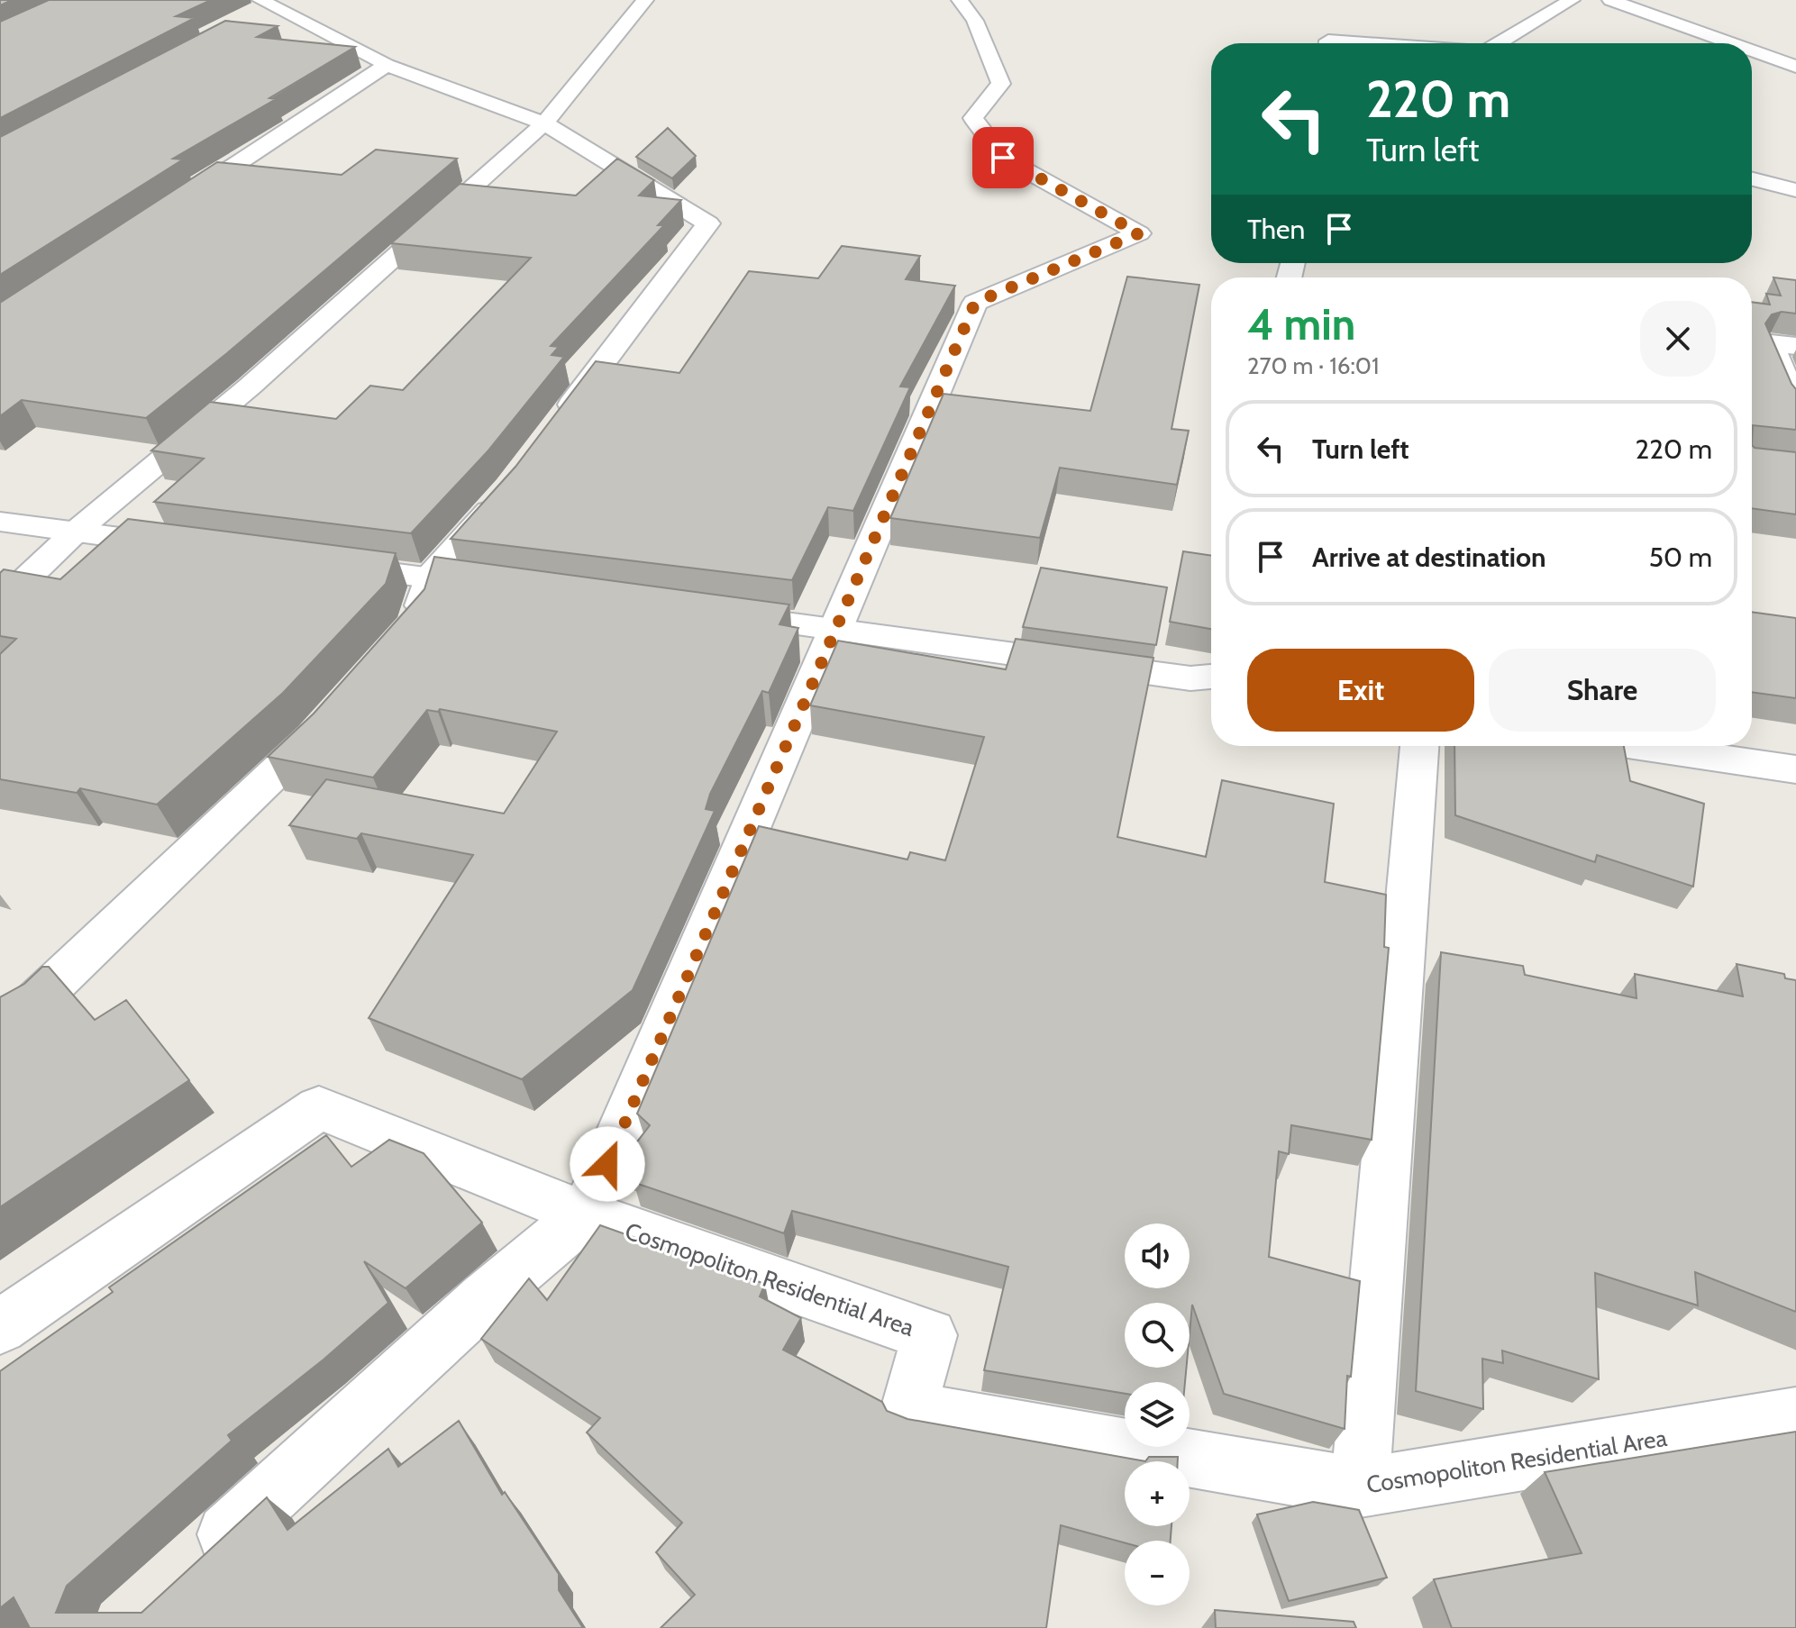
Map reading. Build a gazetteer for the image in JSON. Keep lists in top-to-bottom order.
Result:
{
  "streets": {
    "street": ["Cosmopoliton Residential Area"]
  },
  "page": {
    "turn": ["220 m", "Turn left"],
    "then": "Then",
    "heading": ["4 min", "270 m · 16:01"],
    "list": [
      {
        "name": "Turn left",
        "value": "220 m"
      },
      {
        "name": "Arrive at destination",
        "value": "50 m"
      }
    ],
    "buttons": ["Exit", "Share"],
    "map_buttons": ["+", "−"]
  }
}
